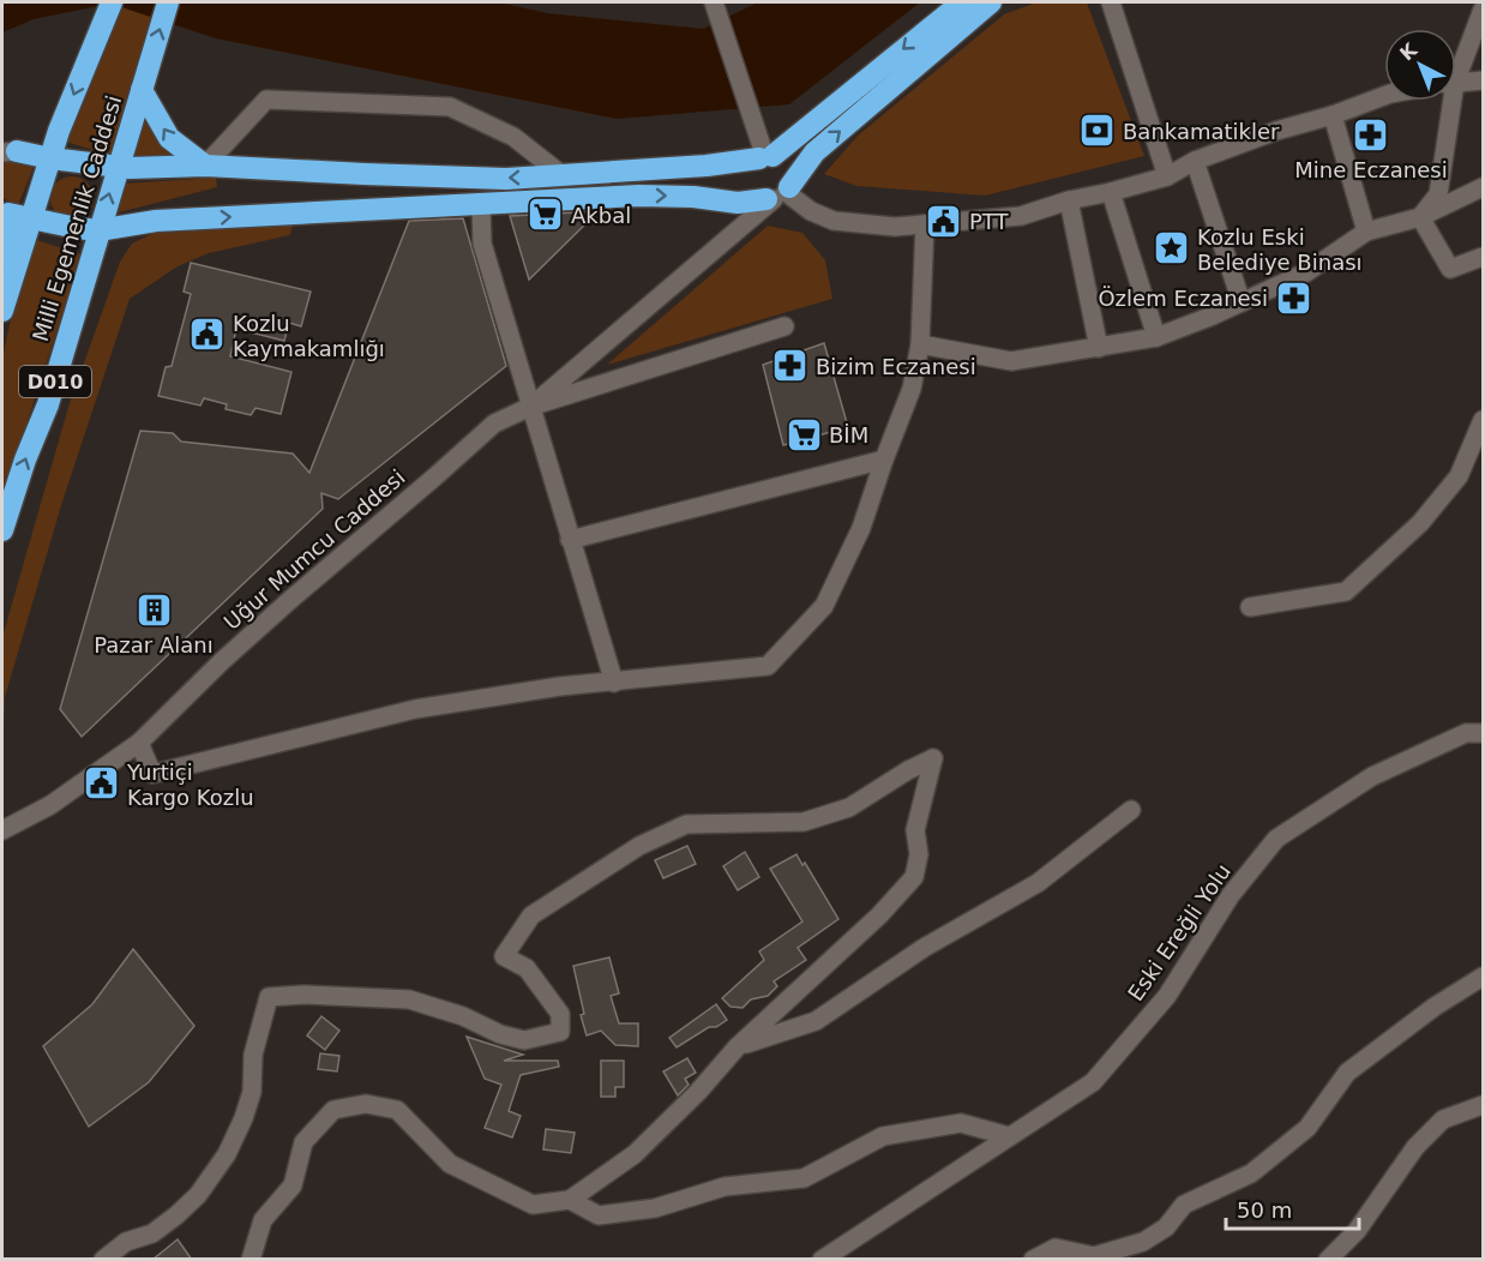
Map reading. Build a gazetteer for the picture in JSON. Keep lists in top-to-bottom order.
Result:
{
  "streets": {
    "highway": ["Milli Egemenlik Caddesi", "D010"],
    "street": ["Uğur Mumcu Caddesi", "Eski Ereğli Yolu"]
  },
  "places": {
    "bank": ["Bankamatikler"],
    "pharmacy": ["Mine Eczanesi", "Özlem Eczanesi", "Bizim Eczanesi"],
    "supermarket": ["Akbal", "BİM"],
    "public building": ["PTT", "Kozlu Kaymakamlığı", "Yurtiçi Kargo Kozlu"],
    "place": ["Kozlu Eski Belediye Binası"],
    "building": ["Pazar Alanı"]
  },
  "scale_bar": "50 m",
  "north": "top left"
}
